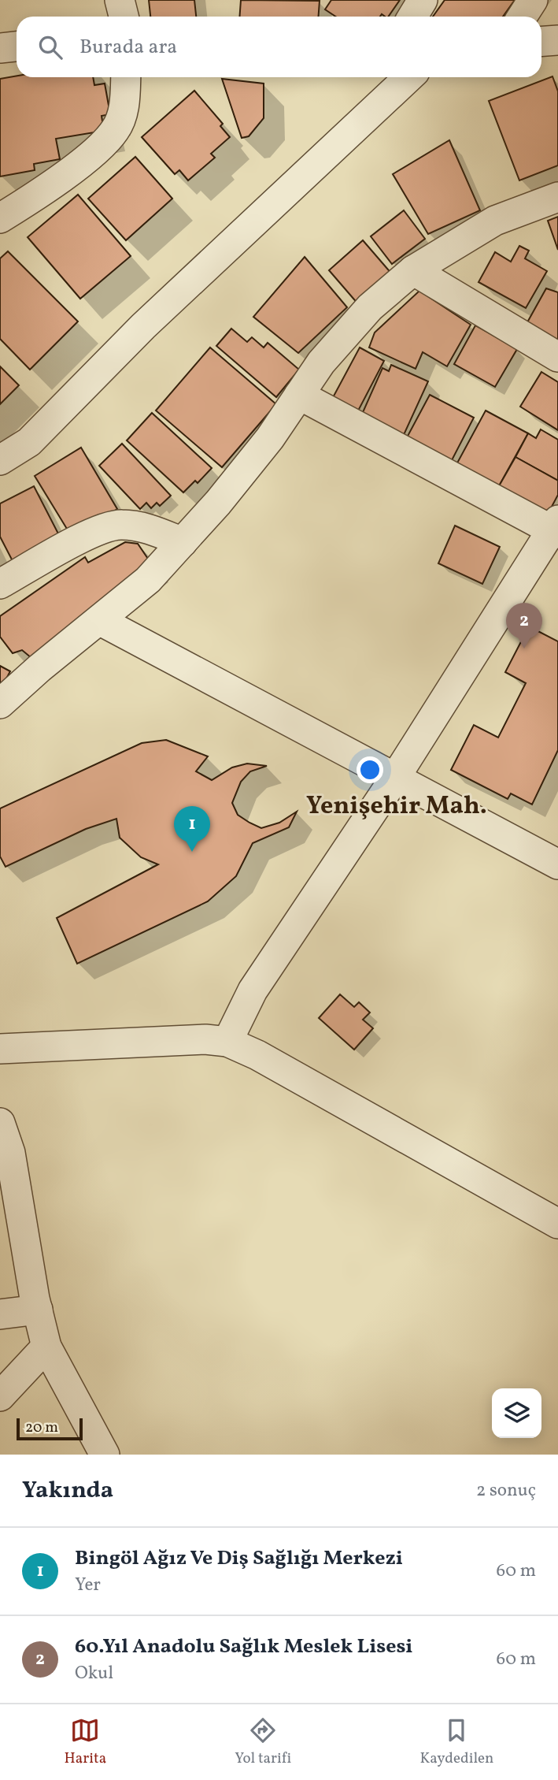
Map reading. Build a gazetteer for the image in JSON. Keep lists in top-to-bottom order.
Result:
{
  "districts": ["Yenişehir Mah."],
  "scale_bar": "20 m",
  "page": {
    "search": "Burada ara",
    "pins": ["2", "1"],
    "scale": "20 m",
    "heading": ["Yakında", "2 sonuç"],
    "list": [
      {
        "mark": "1",
        "name": "Bingöl Ağız Ve Diş Sağlığı Merkezi",
        "note": "Yer",
        "value": "60 m"
      },
      {
        "mark": "2",
        "name": "60.Yıl Anadolu Sağlık Meslek Lisesi",
        "note": "Okul",
        "value": "60 m"
      }
    ],
    "nav": ["Harita", "Yol tarifi", "Kaydedilen"]
  }
}
